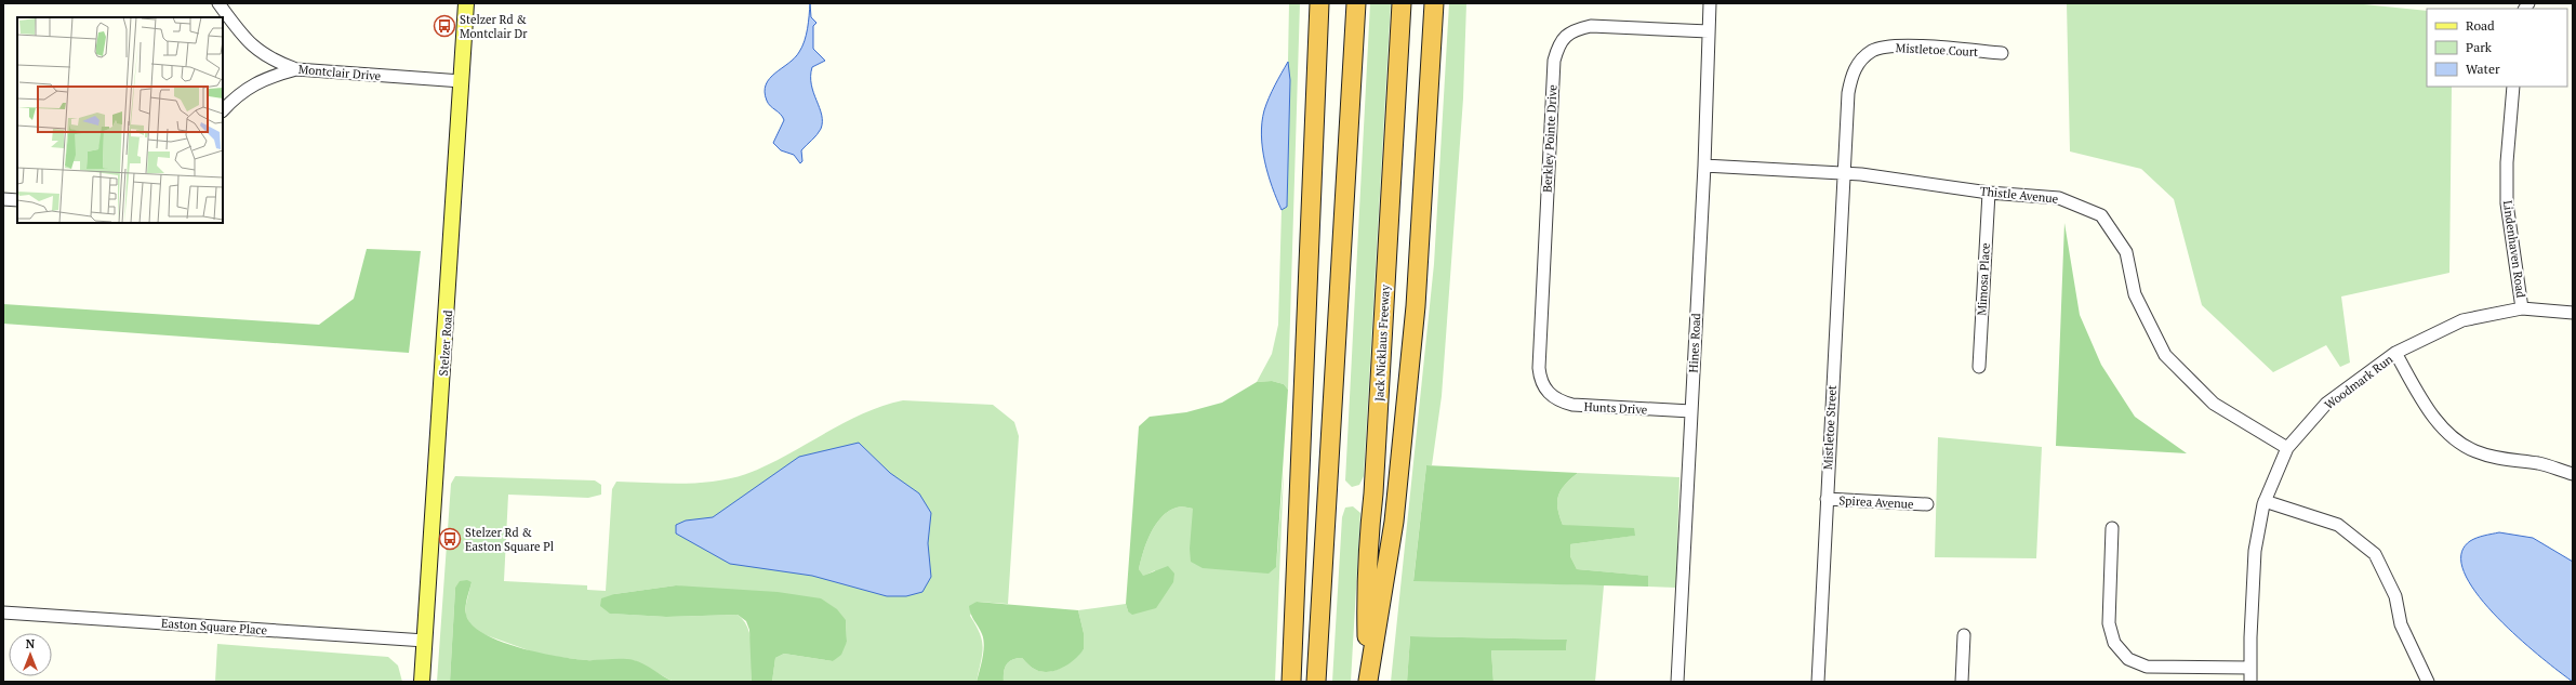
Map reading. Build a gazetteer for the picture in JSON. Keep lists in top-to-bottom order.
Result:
{
  "streets": {
    "highway": ["Jack Nicklaus Freeway"],
    "main road": ["Stelzer Road"],
    "street": [
      "Mistletoe Court",
      "Montclair Drive",
      "Berkley Pointe Drive",
      "Thistle Avenue",
      "Lindenhaven Road",
      "Mimosa Place",
      "Hines Road",
      "Woodmark Run",
      "Hunts Drive",
      "Mistletoe Street",
      "Spirea Avenue",
      "Easton Square Place"
    ]
  },
  "crossings": [
    ["Mistletoe Court", "Thistle Avenue"],
    ["Mistletoe Court", "Mistletoe Street"],
    ["Montclair Drive", "Stelzer Road"],
    ["Berkley Pointe Drive", "Hines Road"],
    ["Berkley Pointe Drive", "Hunts Drive"],
    ["Thistle Avenue", "Mimosa Place"],
    ["Thistle Avenue", "Hines Road"],
    ["Thistle Avenue", "Woodmark Run"],
    ["Thistle Avenue", "Mistletoe Street"],
    ["Lindenhaven Road", "Woodmark Run"],
    ["Stelzer Road", "Easton Square Place"],
    ["Hines Road", "Hunts Drive"],
    ["Mistletoe Street", "Spirea Avenue"]
  ],
  "places": {
    "bus stop": ["Stelzer Rd & Montclair Dr", "Stelzer Rd & Easton Square Pl"]
  },
  "legend": ["Road", "Park", "Water"],
  "north": "top"
}
